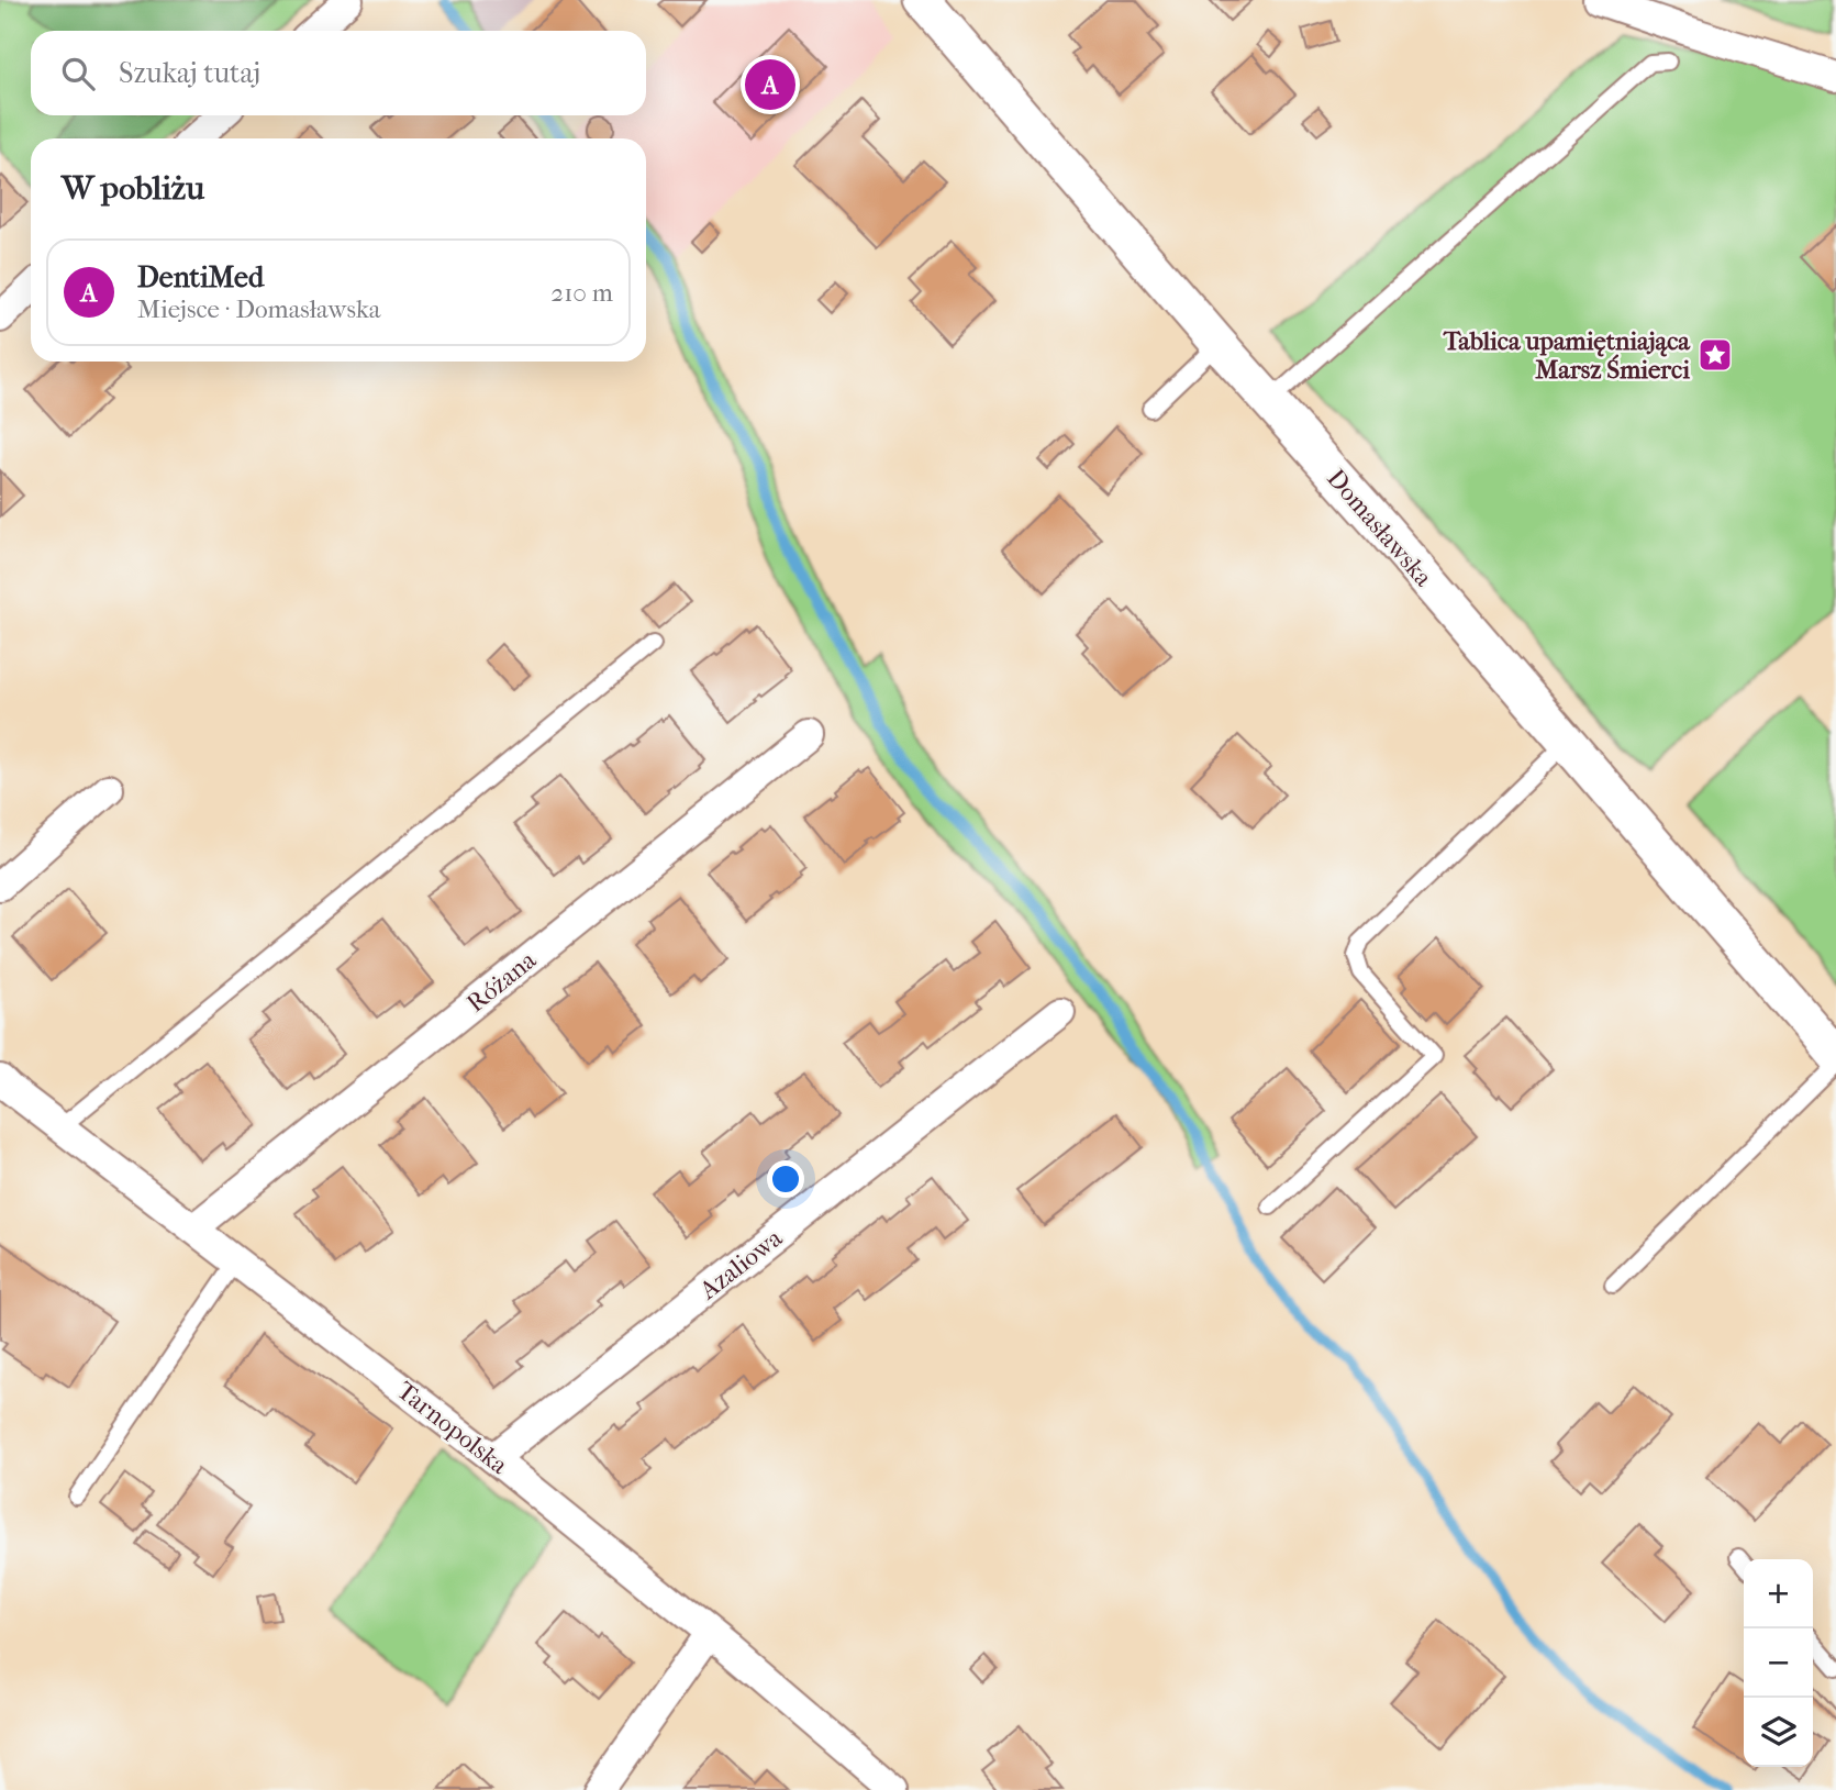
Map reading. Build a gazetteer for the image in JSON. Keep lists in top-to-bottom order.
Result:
{
  "streets": {
    "street": [
      "Domasławska",
      "Różana",
      "Azaliowa",
      "Tarnopolska"
    ]
  },
  "crossings": [
    ["Różana", "Tarnopolska"],
    ["Azaliowa", "Tarnopolska"]
  ],
  "places": {
    "place": ["Tablica upamiętniająca Marsz Śmierci"]
  },
  "page": {
    "search": "Szukaj tutaj",
    "pins": "A",
    "heading": "W pobliżu",
    "list": [
      {
        "mark": "A",
        "name": "DentiMed",
        "note": "Miejsce · Domasławska",
        "value": "210 m"
      }
    ],
    "map_buttons": ["+", "−"]
  }
}
